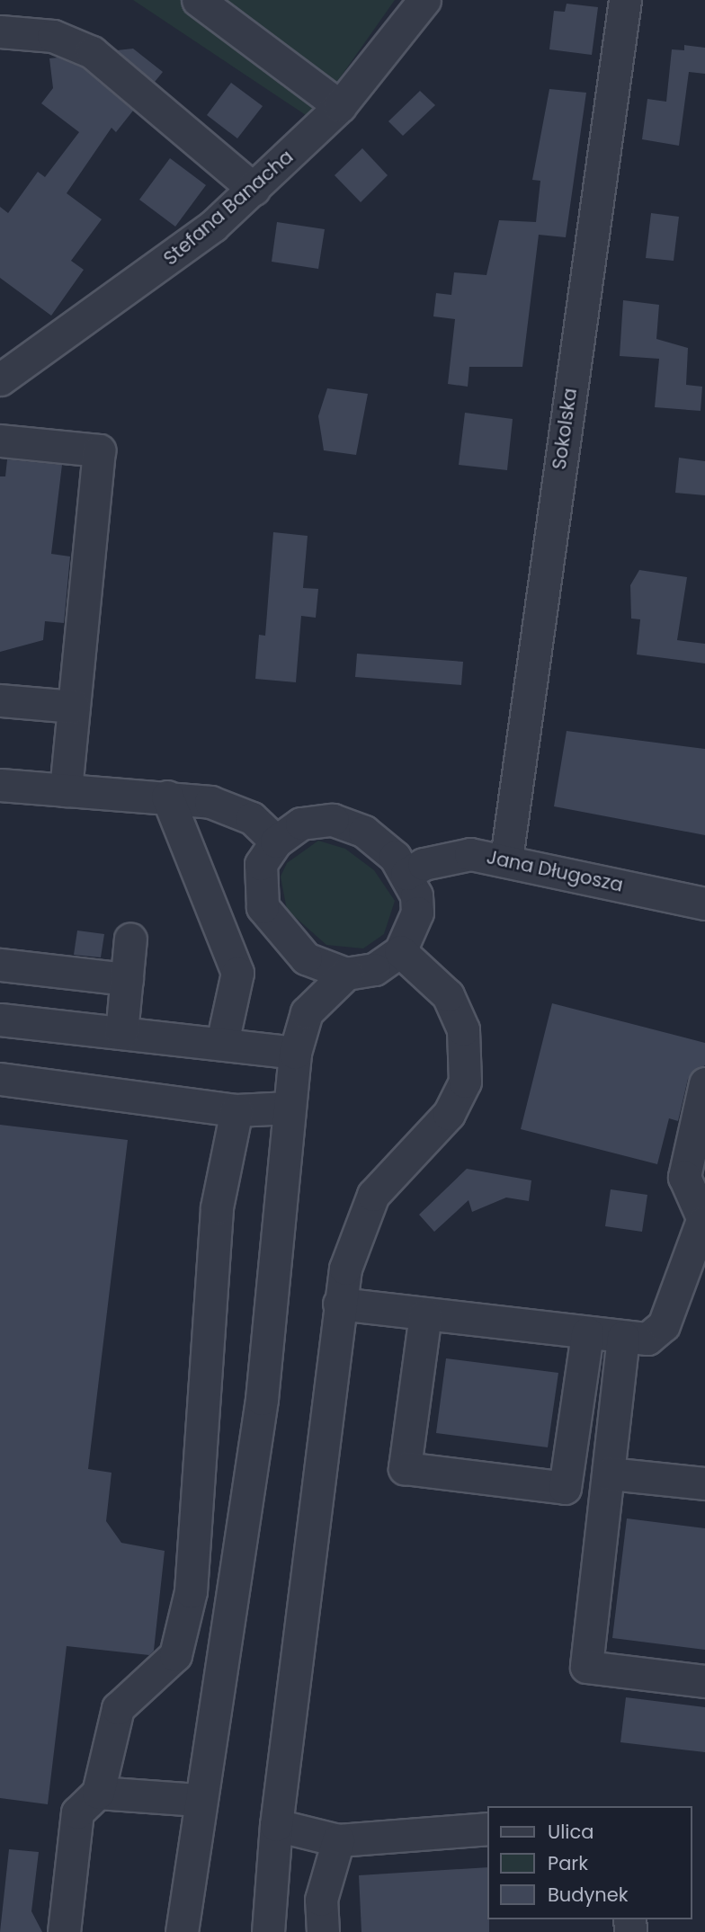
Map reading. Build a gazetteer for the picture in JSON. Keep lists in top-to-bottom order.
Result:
{
  "streets": {
    "street": ["Stefana Banacha", "Sokolska", "Jana Długosza"]
  },
  "crossings": [
    ["Sokolska", "Jana Długosza"]
  ],
  "legend": ["Ulica", "Park", "Budynek"]
}
